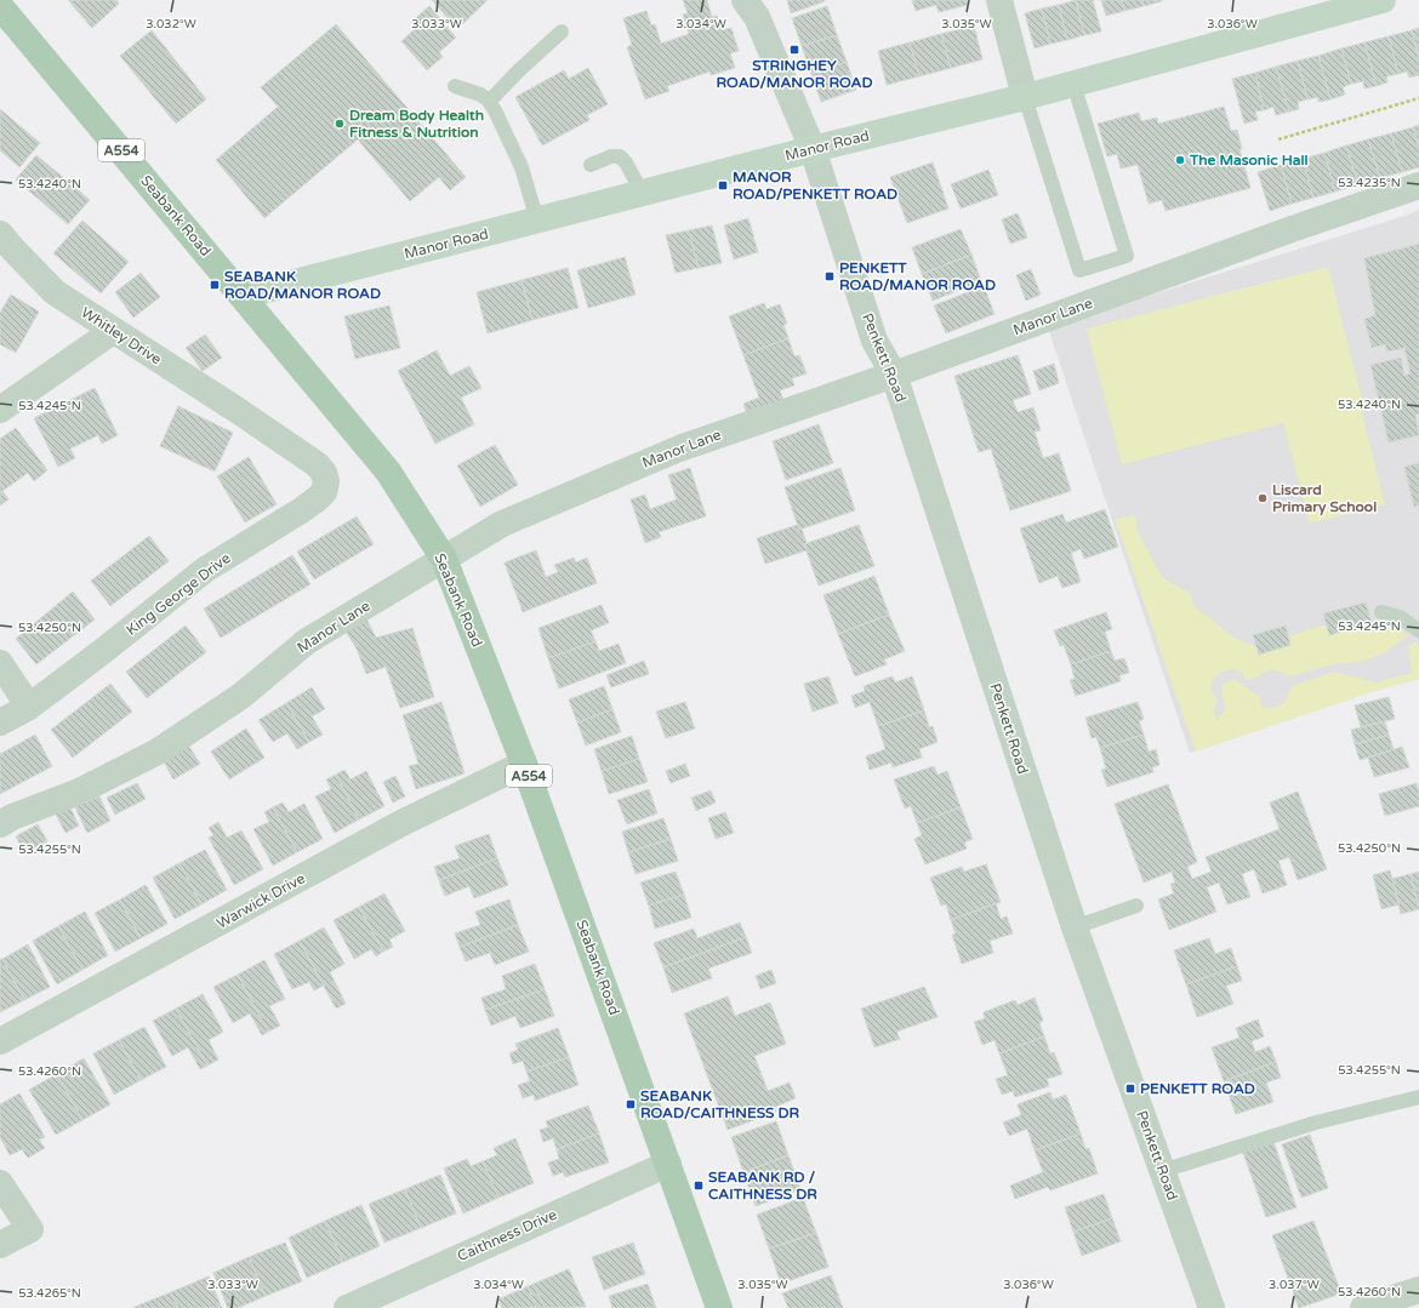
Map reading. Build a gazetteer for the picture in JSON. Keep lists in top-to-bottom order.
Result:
{
  "streets": {
    "main road": ["Manor Road", "A554", "Seabank Road"],
    "street": [
      "Manor Lane",
      "Whitley Drive",
      "Penkett Road",
      "King George Drive",
      "Warwick Drive",
      "Caithness Drive"
    ]
  },
  "crossings": [
    ["Manor Road", "Seabank Road"],
    ["Manor Road", "Penkett Road"],
    ["Seabank Road", "Manor Lane"],
    ["Seabank Road", "Warwick Drive"],
    ["Seabank Road", "Caithness Drive"],
    ["Manor Lane", "Penkett Road"],
    ["Whitley Drive", "King George Drive"]
  ],
  "places": {
    "transit": [
      "STRINGHEY ROAD/MANOR ROAD",
      "MANOR ROAD/PENKETT ROAD",
      "PENKETT ROAD/MANOR ROAD",
      "SEABANK ROAD/MANOR ROAD",
      "PENKETT ROAD",
      "SEABANK ROAD/CAITHNESS DR",
      "SEABANK RD / CAITHNESS DR"
    ],
    "other": ["Dream Body Health Fitness & Nutrition", "The Masonic Hall", "Liscard Primary School"]
  },
  "coordinates": [
    "3.032°W",
    "3.033°W",
    "3.034°W",
    "3.035°W",
    "3.036°W",
    "53.4235°N",
    "53.4240°N",
    "53.4245°N",
    "53.4250°N",
    "53.4255°N",
    "53.4260°N",
    "3.037°W",
    "53.4265°N"
  ]
}
